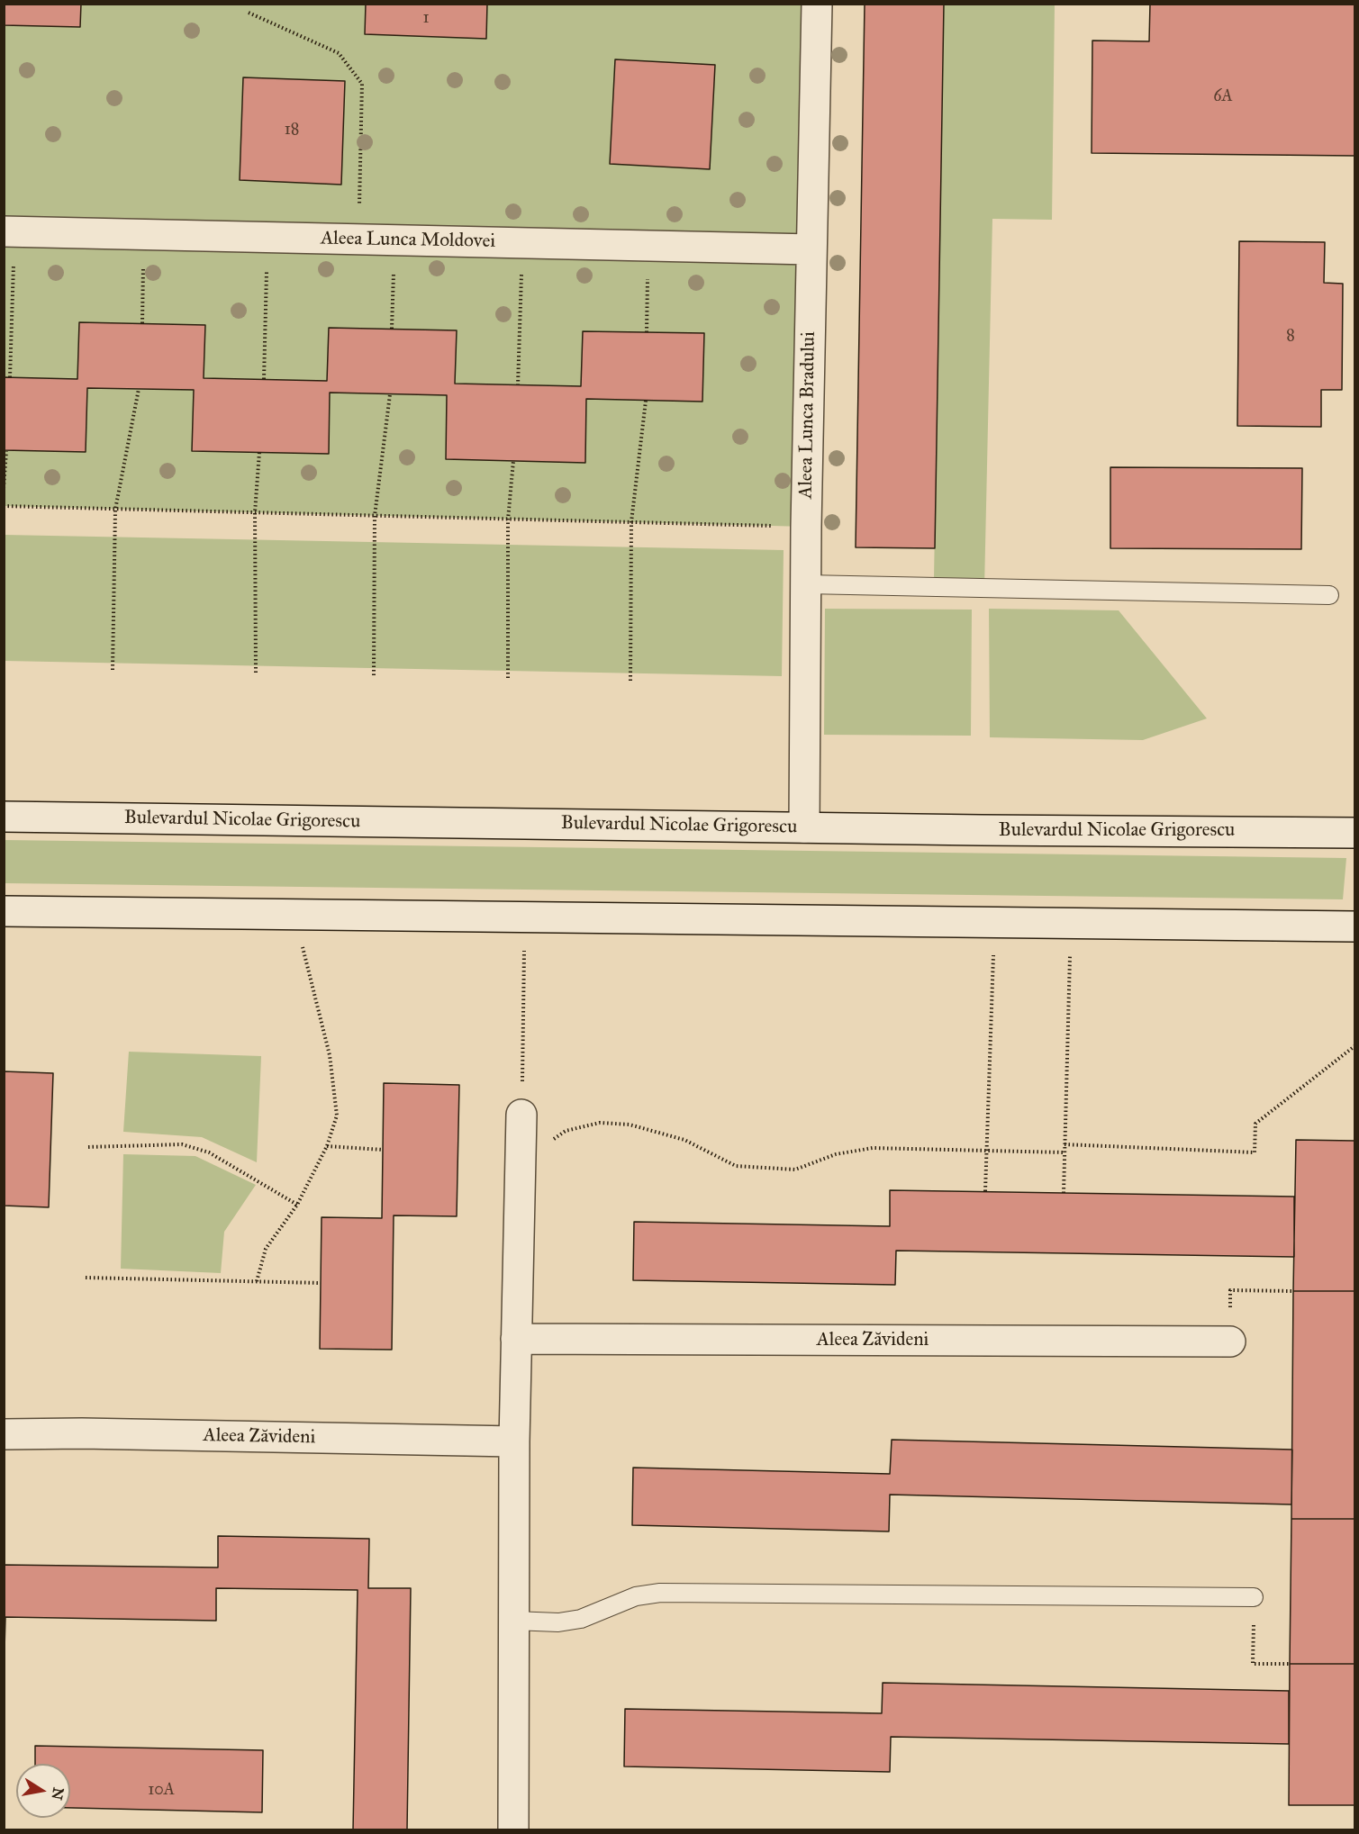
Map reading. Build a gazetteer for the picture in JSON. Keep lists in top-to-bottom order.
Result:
{
  "streets": {
    "street": [
      "Aleea Lunca Moldovei",
      "Aleea Lunca Bradului",
      "Bulevardul Nicolae Grigorescu",
      "Aleea Zăvideni"
    ]
  },
  "crossings": [
    ["Aleea Lunca Moldovei", "Aleea Lunca Bradului"],
    ["Aleea Lunca Bradului", "Bulevardul Nicolae Grigorescu"]
  ],
  "house_numbers": [
    "1",
    "6A",
    "18",
    "8",
    "10A"
  ],
  "north": "right"
}
